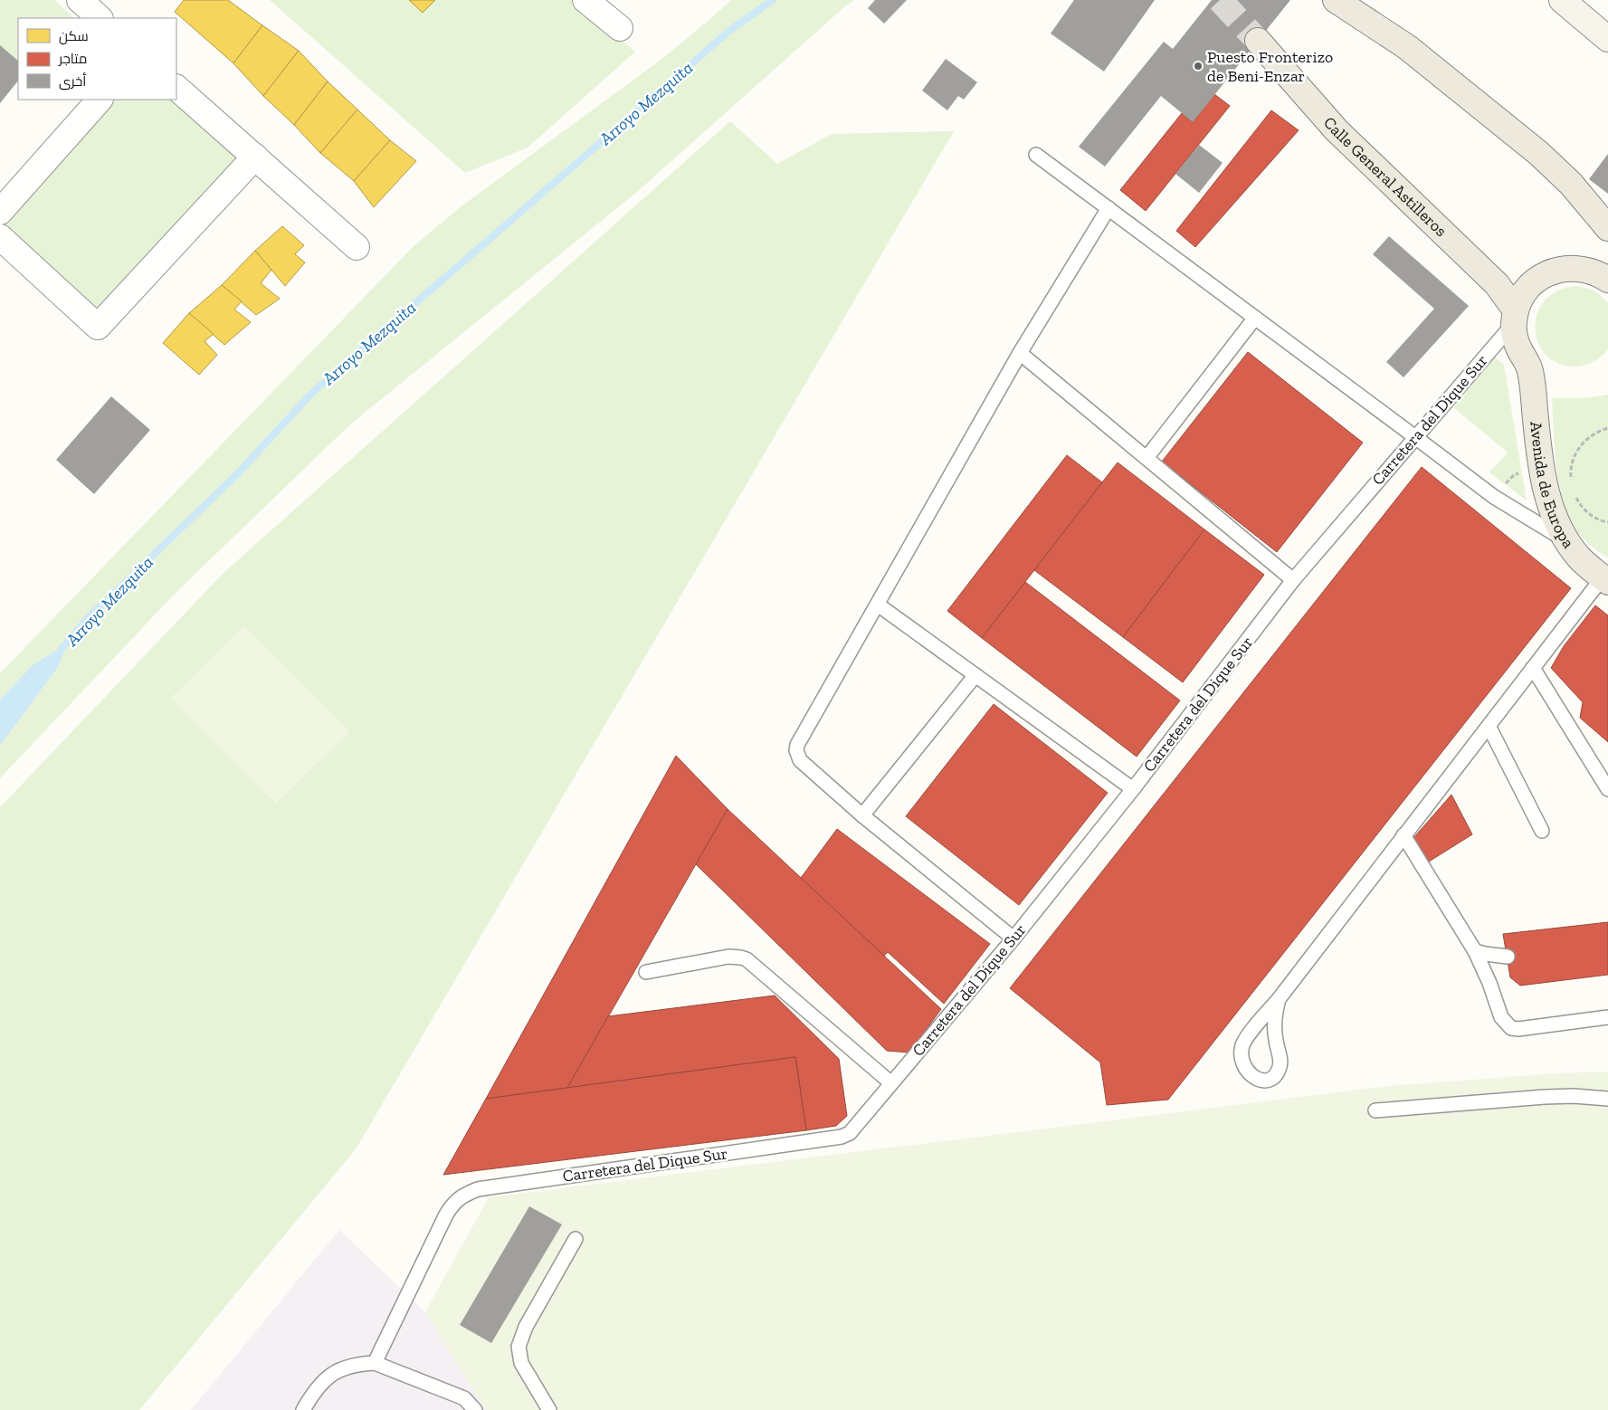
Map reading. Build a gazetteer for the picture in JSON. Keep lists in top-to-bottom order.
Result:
{
  "streets": {
    "main road": ["Calle General Astilleros", "Avenida de Europa"],
    "lane": ["Carretera del Dique Sur"]
  },
  "crossings": [
    ["Calle General Astilleros", "Carretera del Dique Sur"],
    ["Calle General Astilleros", "Avenida de Europa"],
    ["Carretera del Dique Sur", "Avenida de Europa"]
  ],
  "water": ["Arroyo Mezquita"],
  "places": ["Puesto Fronterizo de Beni-Enzar"],
  "legend": ["سكن", "متاجر", "أخرى"]
}
